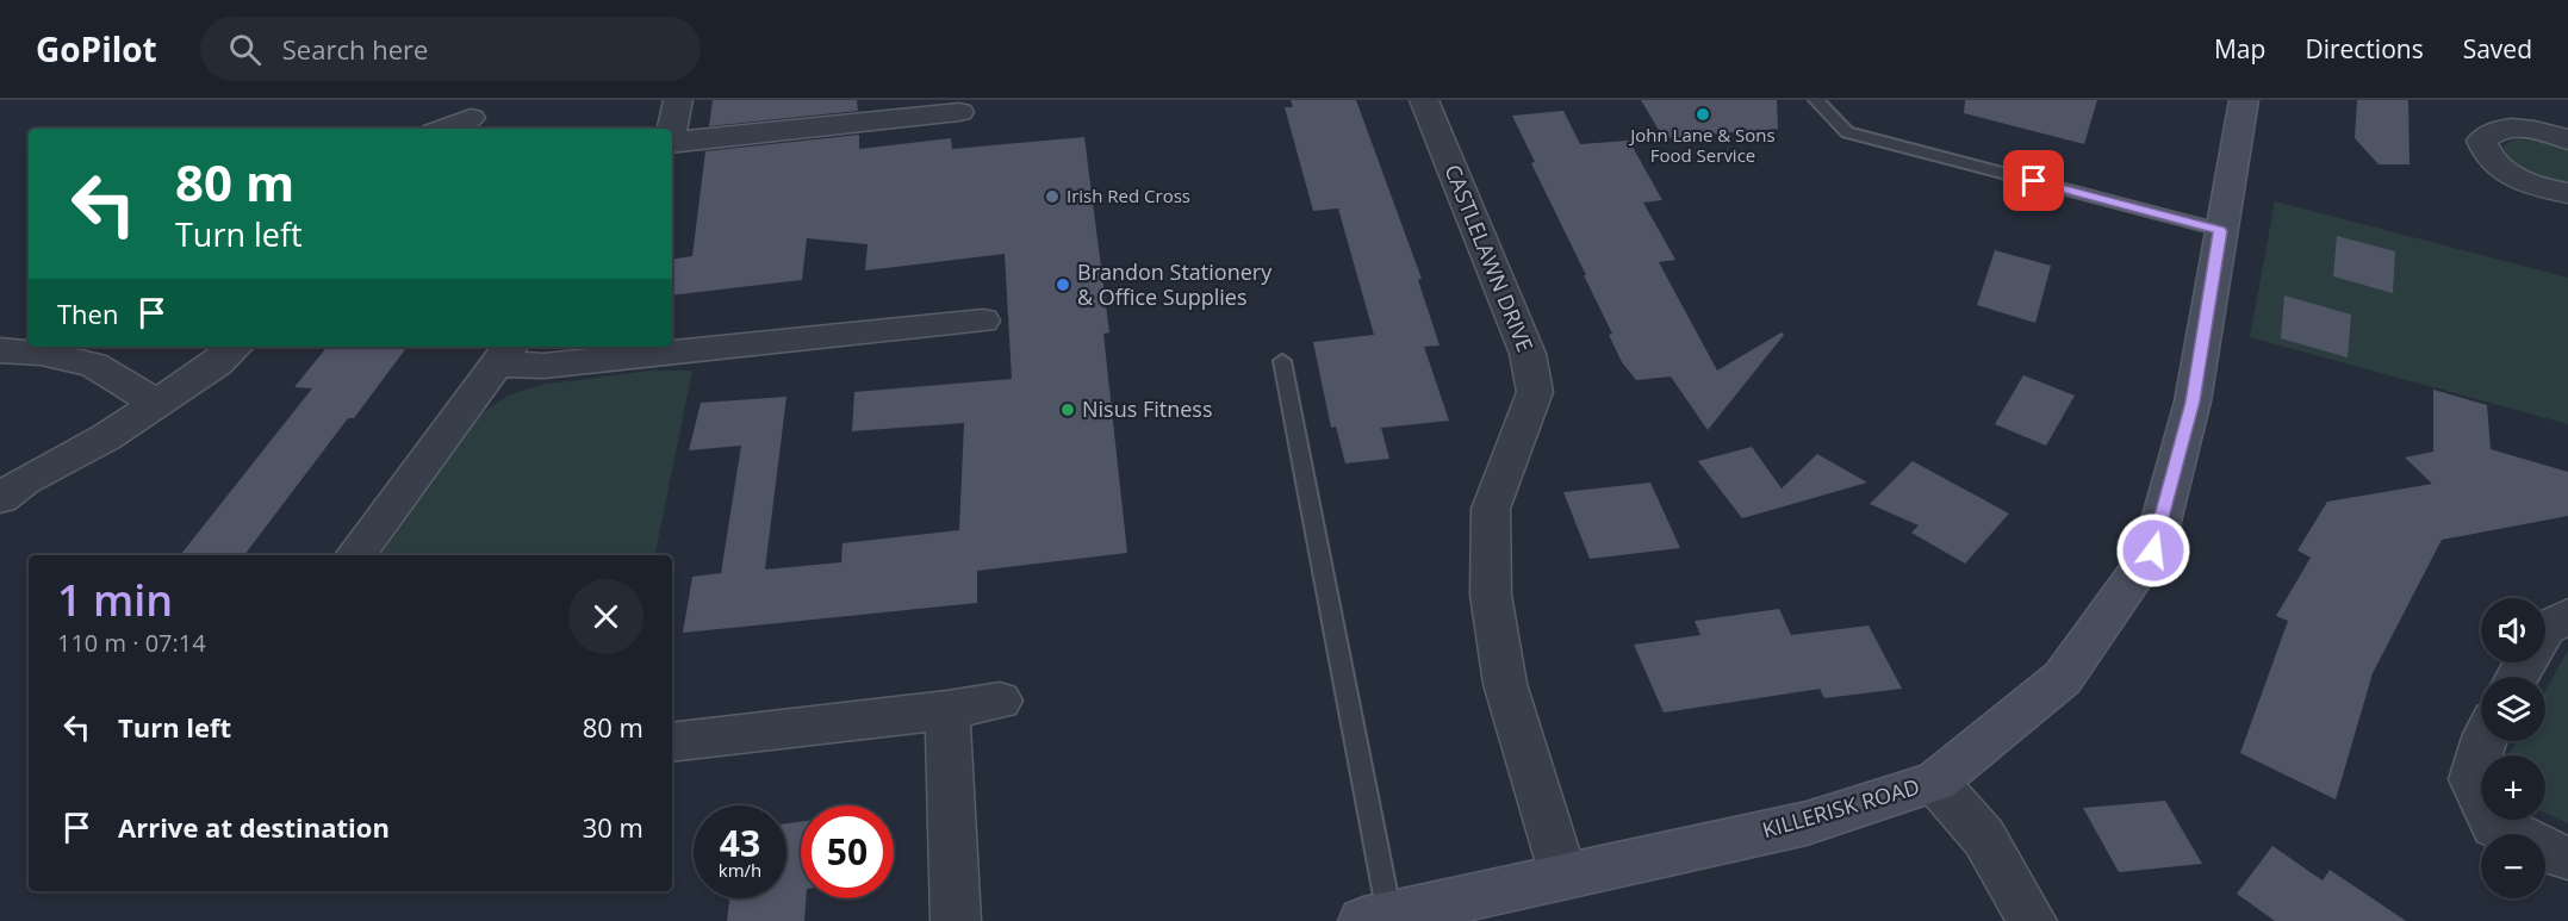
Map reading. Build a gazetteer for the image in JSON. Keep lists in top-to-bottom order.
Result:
{
  "streets": {
    "main road": ["KILLERISK ROAD"],
    "street": ["CASTLELAWN DRIVE"]
  },
  "crossings": [
    ["CASTLELAWN DRIVE", "KILLERISK ROAD"]
  ],
  "places": [
    "John Lane & Sons Food Service",
    "Irish Red Cross",
    "Brandon Stationery & Office Supplies",
    "Nisus Fitness"
  ],
  "page": {
    "header": "GoPilot",
    "search": "Search here",
    "nav": ["Map", "Directions", "Saved"],
    "turn": ["80 m", "Turn left"],
    "then": "Then",
    "heading": ["1 min", "110 m · 07:14"],
    "map_buttons": ["+", "−"],
    "list": [
      {
        "name": "Turn left",
        "value": "80 m"
      },
      {
        "name": "Arrive at destination",
        "value": "30 m"
      }
    ],
    "speed": "43 km/h",
    "limit": "50"
  }
}
